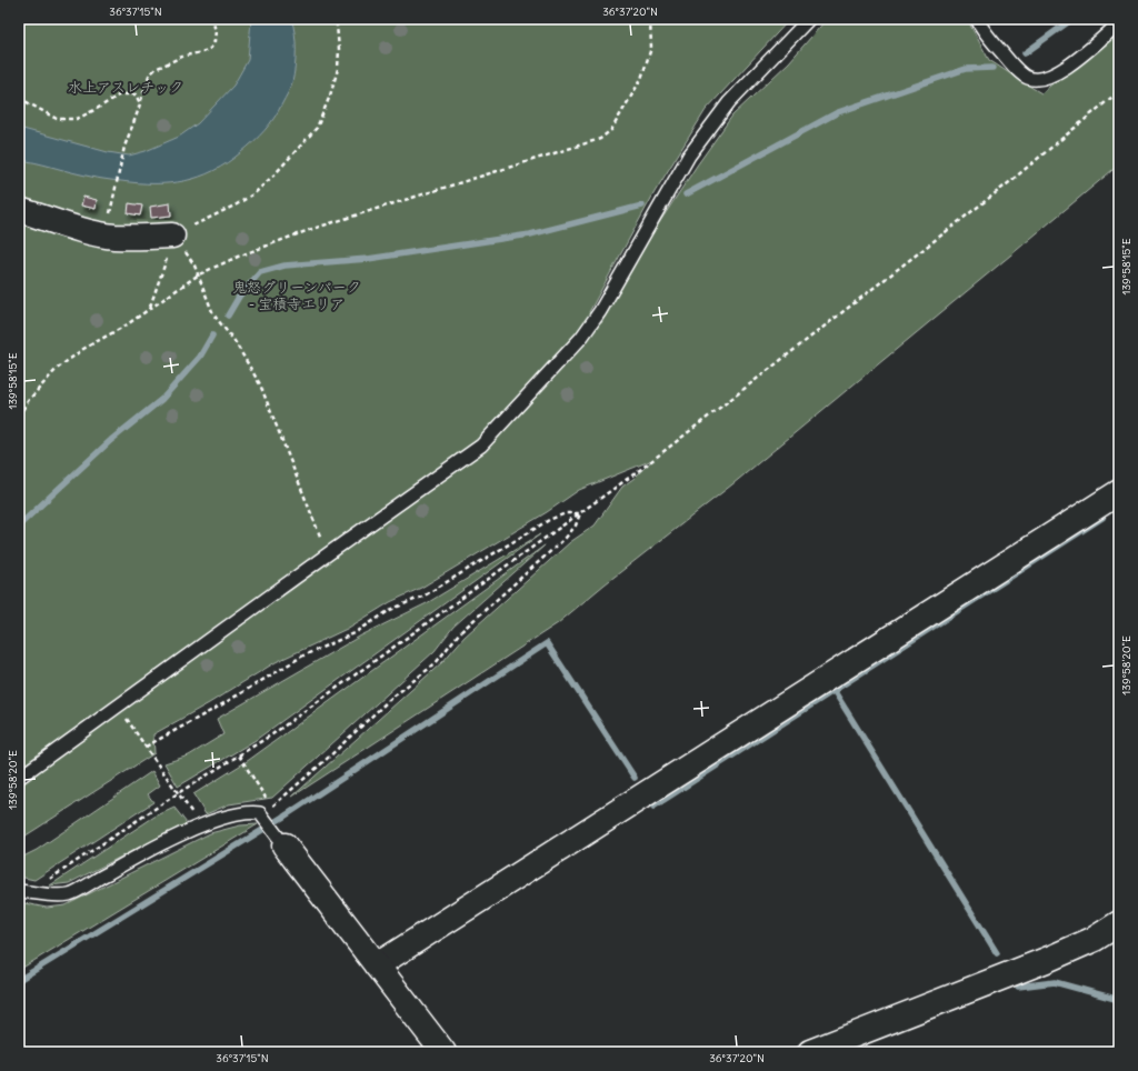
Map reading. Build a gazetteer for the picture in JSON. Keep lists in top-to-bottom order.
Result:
{
  "parks": ["水上アスレチック", "鬼怒グリーンパーク - 宝積寺エリア"],
  "coordinates": [
    "36°37'15\"N",
    "36°37'20\"N",
    "139°58'15\"E",
    "139°58'20\"E"
  ]
}
